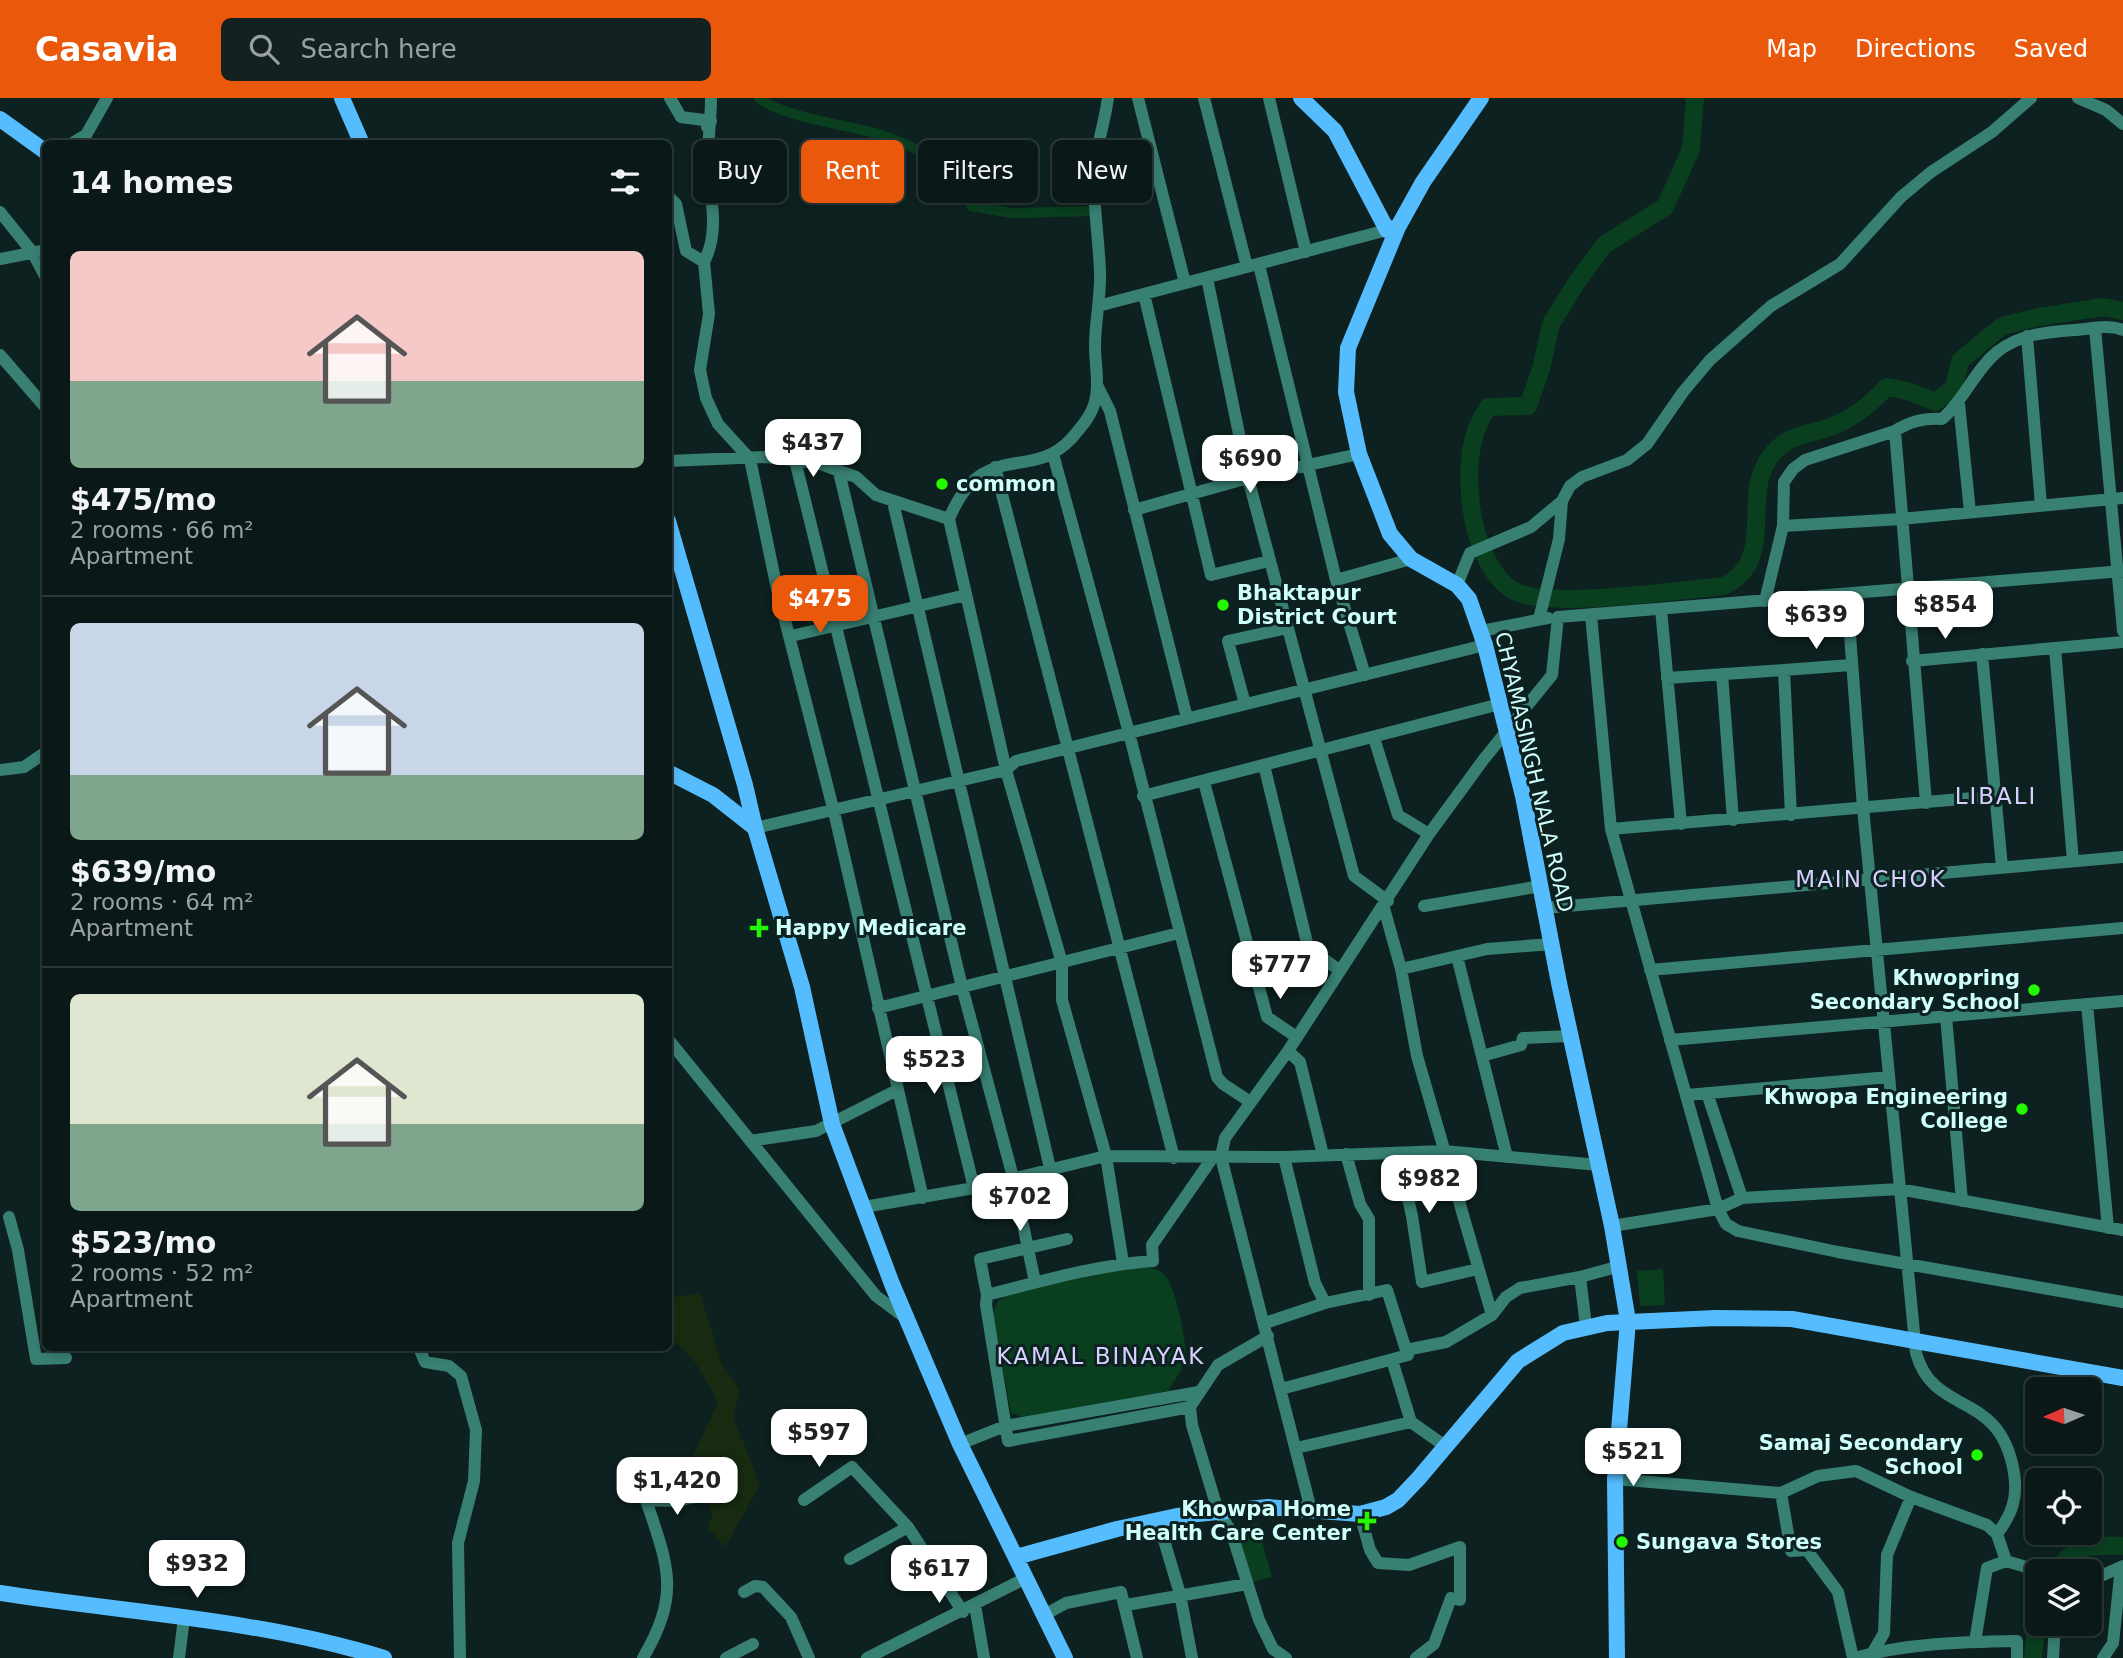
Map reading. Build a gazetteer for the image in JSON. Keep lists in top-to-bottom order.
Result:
{
  "streets": {
    "main road": ["CHYAMASINGH NALA ROAD"]
  },
  "districts": ["LIBALI", "MAIN CHOK", "KAMAL BINAYAK"],
  "places": {
    "other": [
      "common",
      "Bhaktapur District Court",
      "Khwopring Secondary School",
      "Khwopa Engineering College",
      "Samaj Secondary School",
      "Sungava Stores"
    ],
    "health": ["Happy Medicare", "Khowpa Home Health Care Center"]
  },
  "north": "left",
  "page": {
    "header": "Casavia",
    "search": "Search here",
    "nav": ["Map", "Directions", "Saved"],
    "chip": [
      "Buy",
      "Rent",
      "Filters",
      "New"
    ],
    "heading": "14 homes",
    "list": [
      {
        "name": "$475/mo",
        "note": "2 rooms · 66 m² · Apartment"
      },
      {
        "name": "$639/mo",
        "note": "2 rooms · 64 m² · Apartment"
      },
      {
        "name": "$523/mo",
        "note": "2 rooms · 52 m² · Apartment"
      }
    ],
    "price": [
      "$437",
      "$690",
      "$475",
      "$854",
      "$639",
      "$777",
      "$523",
      "$982",
      "$702",
      "$597",
      "$521",
      "$1,420",
      "$932",
      "$617"
    ]
  }
}
